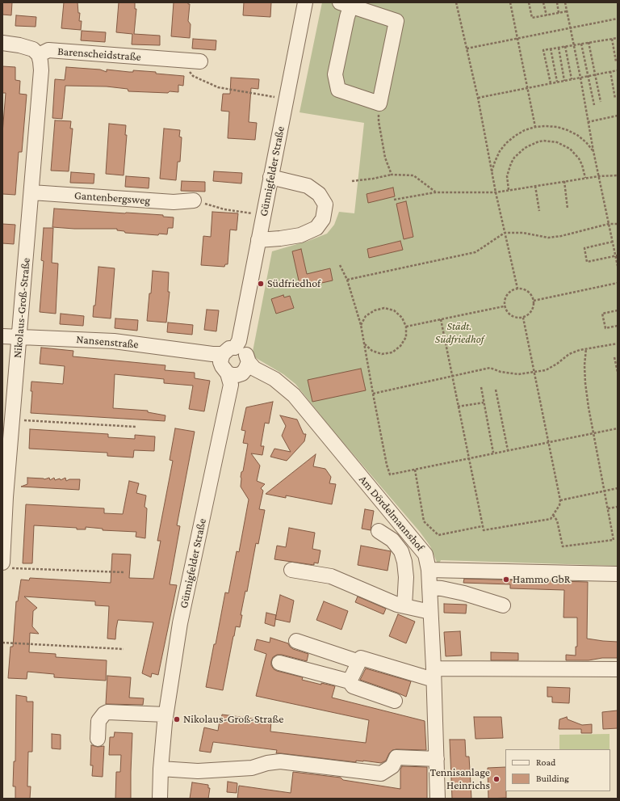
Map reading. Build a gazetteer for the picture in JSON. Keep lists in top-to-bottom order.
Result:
{
  "streets": {
    "street": [
      "Barenscheidstraße",
      "Günnigfelder Straße",
      "Gantenbergsweg",
      "Nikolaus-Groß-Straße",
      "Nansenstraße",
      "Am Dördelmannshof"
    ]
  },
  "crossings": [
    ["Barenscheidstraße", "Nikolaus-Groß-Straße"],
    ["Günnigfelder Straße", "Nansenstraße"],
    ["Günnigfelder Straße", "Am Dördelmannshof"],
    ["Gantenbergsweg", "Nikolaus-Groß-Straße"],
    ["Nikolaus-Groß-Straße", "Nansenstraße"],
    ["Nansenstraße", "Am Dördelmannshof"]
  ],
  "parks": ["Städt. Südfriedhof"],
  "places": [
    "Südfriedhof",
    "Hammo GbR",
    "Nikolaus-Groß-Straße",
    "Tennisanlage Heinrichs"
  ],
  "legend": ["Road", "Building"]
}
